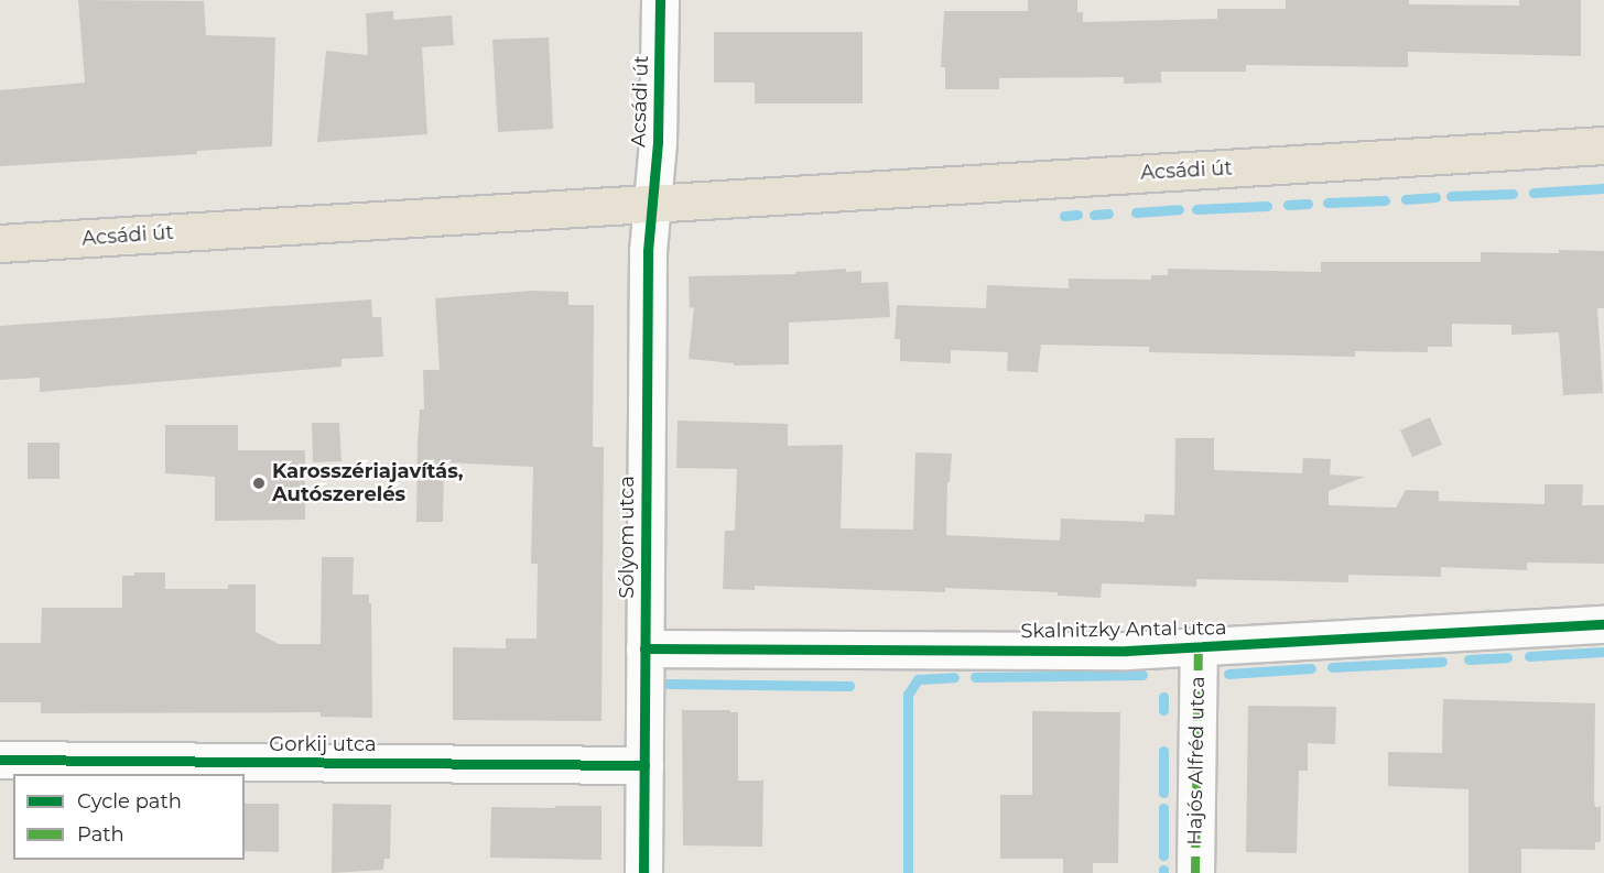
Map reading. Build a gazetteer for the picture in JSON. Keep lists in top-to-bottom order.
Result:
{
  "streets": {
    "main road": ["Acsádi út"],
    "street": [
      "Sólyom utca",
      "Skalnitzky Antal utca",
      "Gorkij utca",
      "Hajós Alfréd utca"
    ]
  },
  "crossings": [
    ["Acsádi út", "Sólyom utca"],
    ["Sólyom utca", "Skalnitzky Antal utca"],
    ["Sólyom utca", "Gorkij utca"],
    ["Skalnitzky Antal utca", "Hajós Alfréd utca"]
  ],
  "places": ["Karosszériajavítás, Autószerelés"],
  "legend": ["Cycle path", "Path"]
}
